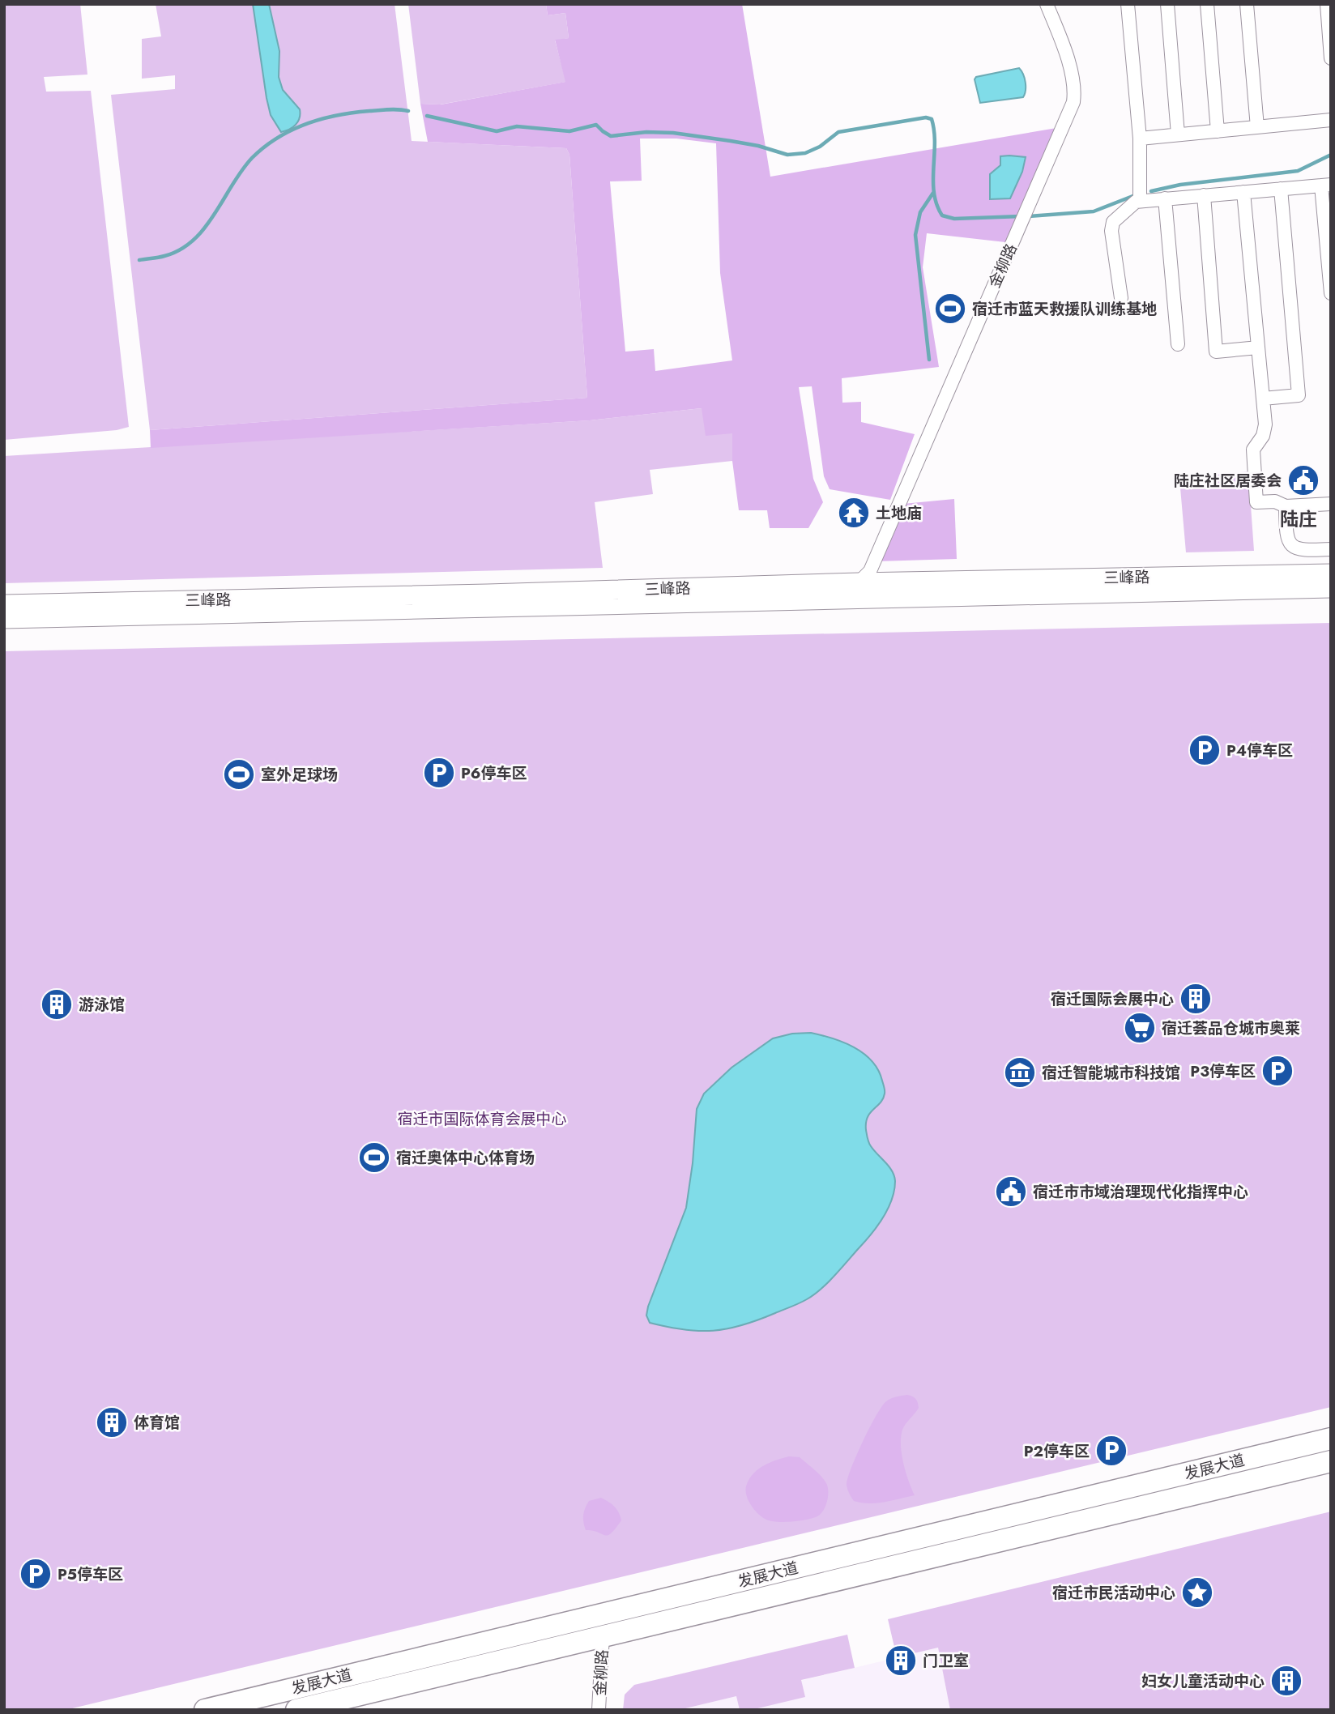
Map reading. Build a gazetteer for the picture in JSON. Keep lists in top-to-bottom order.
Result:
{
  "streets": {
    "main road": ["三峰路", "发展大道"],
    "street": ["金柳路"]
  },
  "crossings": [
    ["金柳路", "三峰路"],
    ["金柳路", "发展大道"]
  ],
  "districts": ["陆庄"],
  "parks": ["宿迁市国际体育会展中心"],
  "places": {
    "sports": ["宿迁市蓝天救援队训练基地", "室外足球场", "宿迁奥体中心体育场"],
    "public building": ["陆庄社区居委会", "宿迁市市域治理现代化指挥中心"],
    "temple": ["土地庙"],
    "parking": [
      "P4停车区",
      "P6停车区",
      "P3停车区",
      "P2停车区",
      "P5停车区"
    ],
    "building": [
      "宿迁国际会展中心",
      "游泳馆",
      "体育馆",
      "门卫室",
      "妇女儿童活动中心"
    ],
    "supermarket": ["宿迁荟品仓城市奥莱"],
    "museum": ["宿迁智能城市科技馆"],
    "place": ["宿迁市民活动中心"]
  }
}
